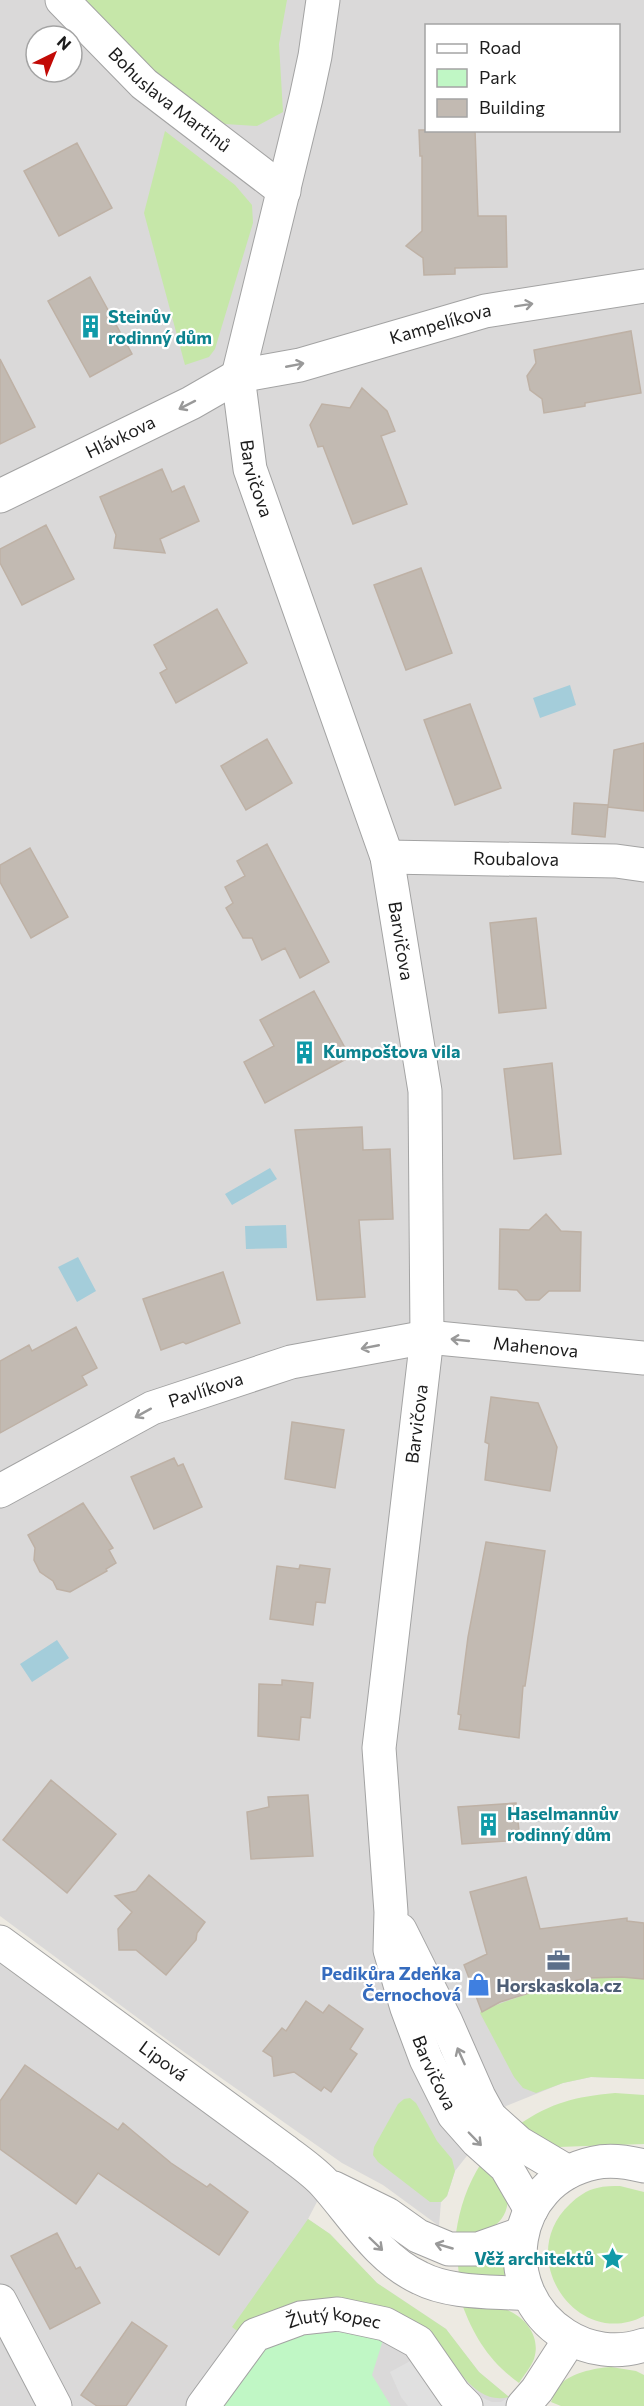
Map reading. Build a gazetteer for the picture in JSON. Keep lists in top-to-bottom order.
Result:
{
  "streets": {
    "street": [
      "Bohuslava Martinů",
      "Kampelíkova",
      "Hlávkova",
      "Barvičova",
      "Roubalova",
      "Mahenova",
      "Pavlíkova",
      "Lipová",
      "Žlutý kopec"
    ]
  },
  "crossings": [
    ["Bohuslava Martinů", "Barvičova"],
    ["Kampelíkova", "Hlávkova"],
    ["Kampelíkova", "Barvičova"],
    ["Hlávkova", "Barvičova"],
    ["Barvičova", "Roubalova"],
    ["Barvičova", "Mahenova"],
    ["Barvičova", "Pavlíkova"],
    ["Barvičova", "Lipová"],
    ["Mahenova", "Pavlíkova"]
  ],
  "one_way": [
    "Kampelíkova",
    "Hlávkova",
    "Mahenova",
    "Pavlíkova"
  ],
  "places": {
    "building": ["Steinův rodinný dům", "Kumpoštova vila", "Haselmannův rodinný dům"],
    "office": ["Horskaskola.cz"],
    "shop": ["Pedikůra Zdeňka Černochová"],
    "place": ["Věž architektů"]
  },
  "legend": ["Road", "Park", "Building"],
  "north": "top right"
}
